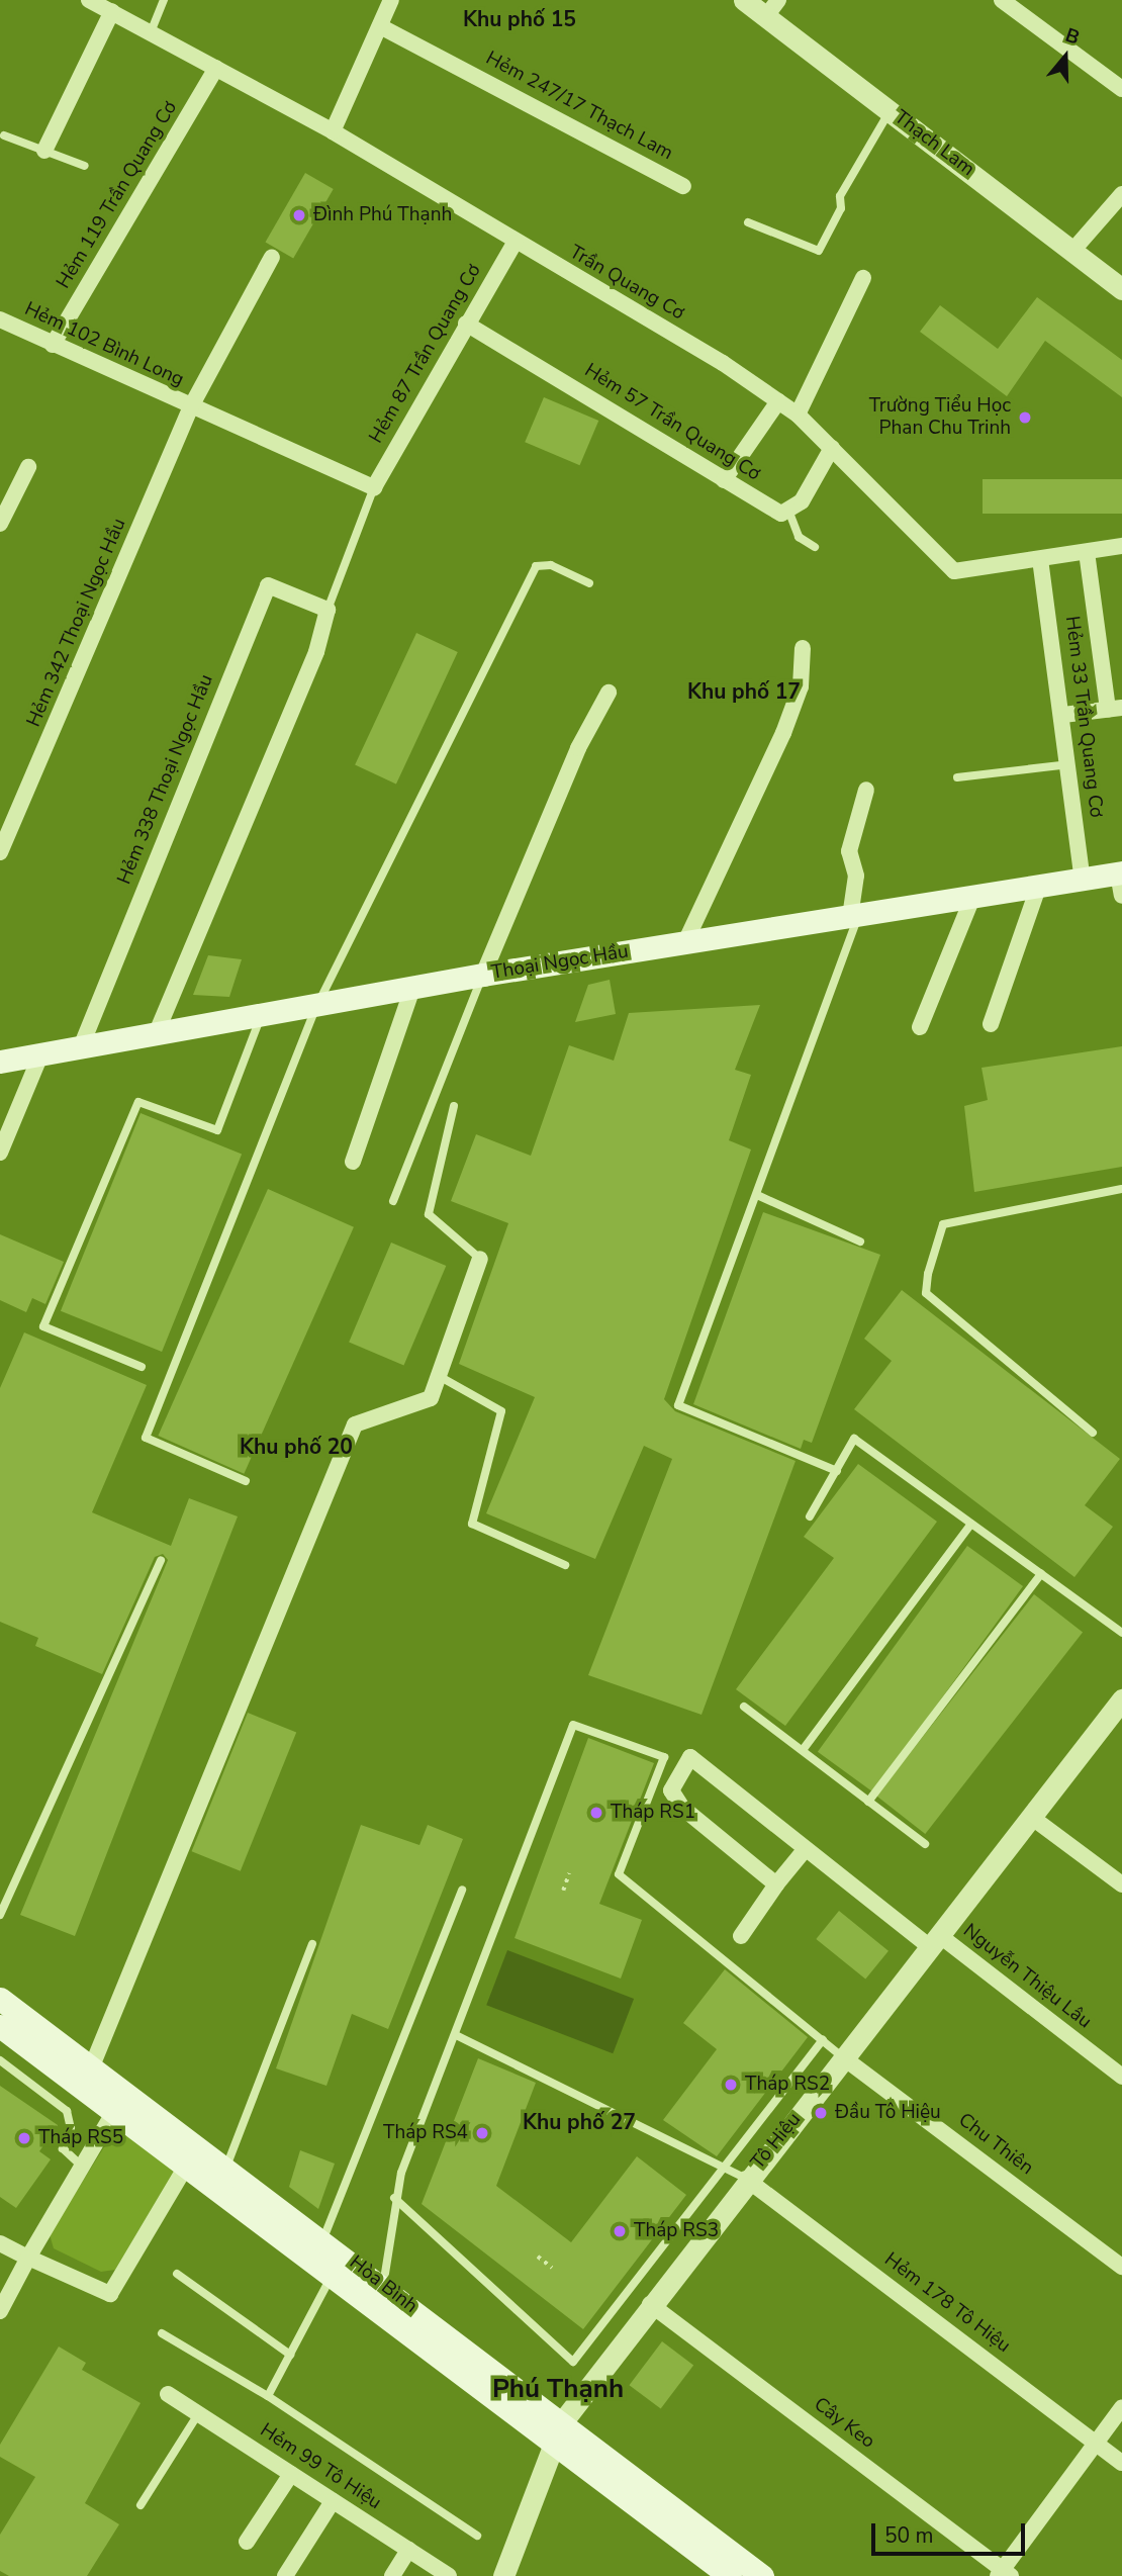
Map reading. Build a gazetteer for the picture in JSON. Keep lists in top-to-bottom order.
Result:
{
  "streets": {
    "main road": ["Thoại Ngọc Hầu", "Hòa Bình"],
    "street": [
      "Hẻm 247/17 Thạch Lam",
      "Thạch Lam",
      "Hẻm 119 Trần Quang Cơ",
      "Trần Quang Cơ",
      "Hẻm 102 Bình Long",
      "Hẻm 87 Trần Quang Cơ",
      "Hẻm 57 Trần Quang Cơ",
      "Hẻm 342 Thoại Ngọc Hầu",
      "Hẻm 33 Trần Quang Cơ",
      "Hẻm 338 Thoại Ngọc Hầu",
      "Nguyễn Thiệu Lâu",
      "Tô Hiệu",
      "Chu Thiên",
      "Hẻm 178 Tô Hiệu",
      "Cây Keo",
      "Hẻm 99 Tô Hiệu"
    ]
  },
  "crossings": [
    ["Hẻm 119 Trần Quang Cơ", "Trần Quang Cơ"],
    ["Hẻm 119 Trần Quang Cơ", "Hẻm 102 Bình Long"],
    ["Trần Quang Cơ", "Hẻm 87 Trần Quang Cơ"],
    ["Trần Quang Cơ", "Hẻm 33 Trần Quang Cơ"],
    ["Hẻm 102 Bình Long", "Hẻm 87 Trần Quang Cơ"],
    ["Hẻm 102 Bình Long", "Hẻm 342 Thoại Ngọc Hầu"],
    ["Hẻm 87 Trần Quang Cơ", "Hẻm 57 Trần Quang Cơ"],
    ["Hẻm 33 Trần Quang Cơ", "Thoại Ngọc Hầu"],
    ["Hẻm 338 Thoại Ngọc Hầu", "Thoại Ngọc Hầu"],
    ["Nguyễn Thiệu Lâu", "Tô Hiệu"],
    ["Tô Hiệu", "Chu Thiên"],
    ["Tô Hiệu", "Hòa Bình"],
    ["Tô Hiệu", "Hẻm 178 Tô Hiệu"],
    ["Tô Hiệu", "Cây Keo"]
  ],
  "districts": [
    "Khu phố 15",
    "Khu phố 17",
    "Khu phố 20",
    "Khu phố 27",
    "Phú Thạnh"
  ],
  "places": [
    "Đình Phú Thạnh",
    "Trường Tiểu Học Phan Chu Trinh",
    "Tháp RS1",
    "Tháp RS2",
    "Đầu Tô Hiệu",
    "Tháp RS4",
    "Tháp RS5",
    "Tháp RS3"
  ],
  "scale_bar": "50 m",
  "north": "top"
}
